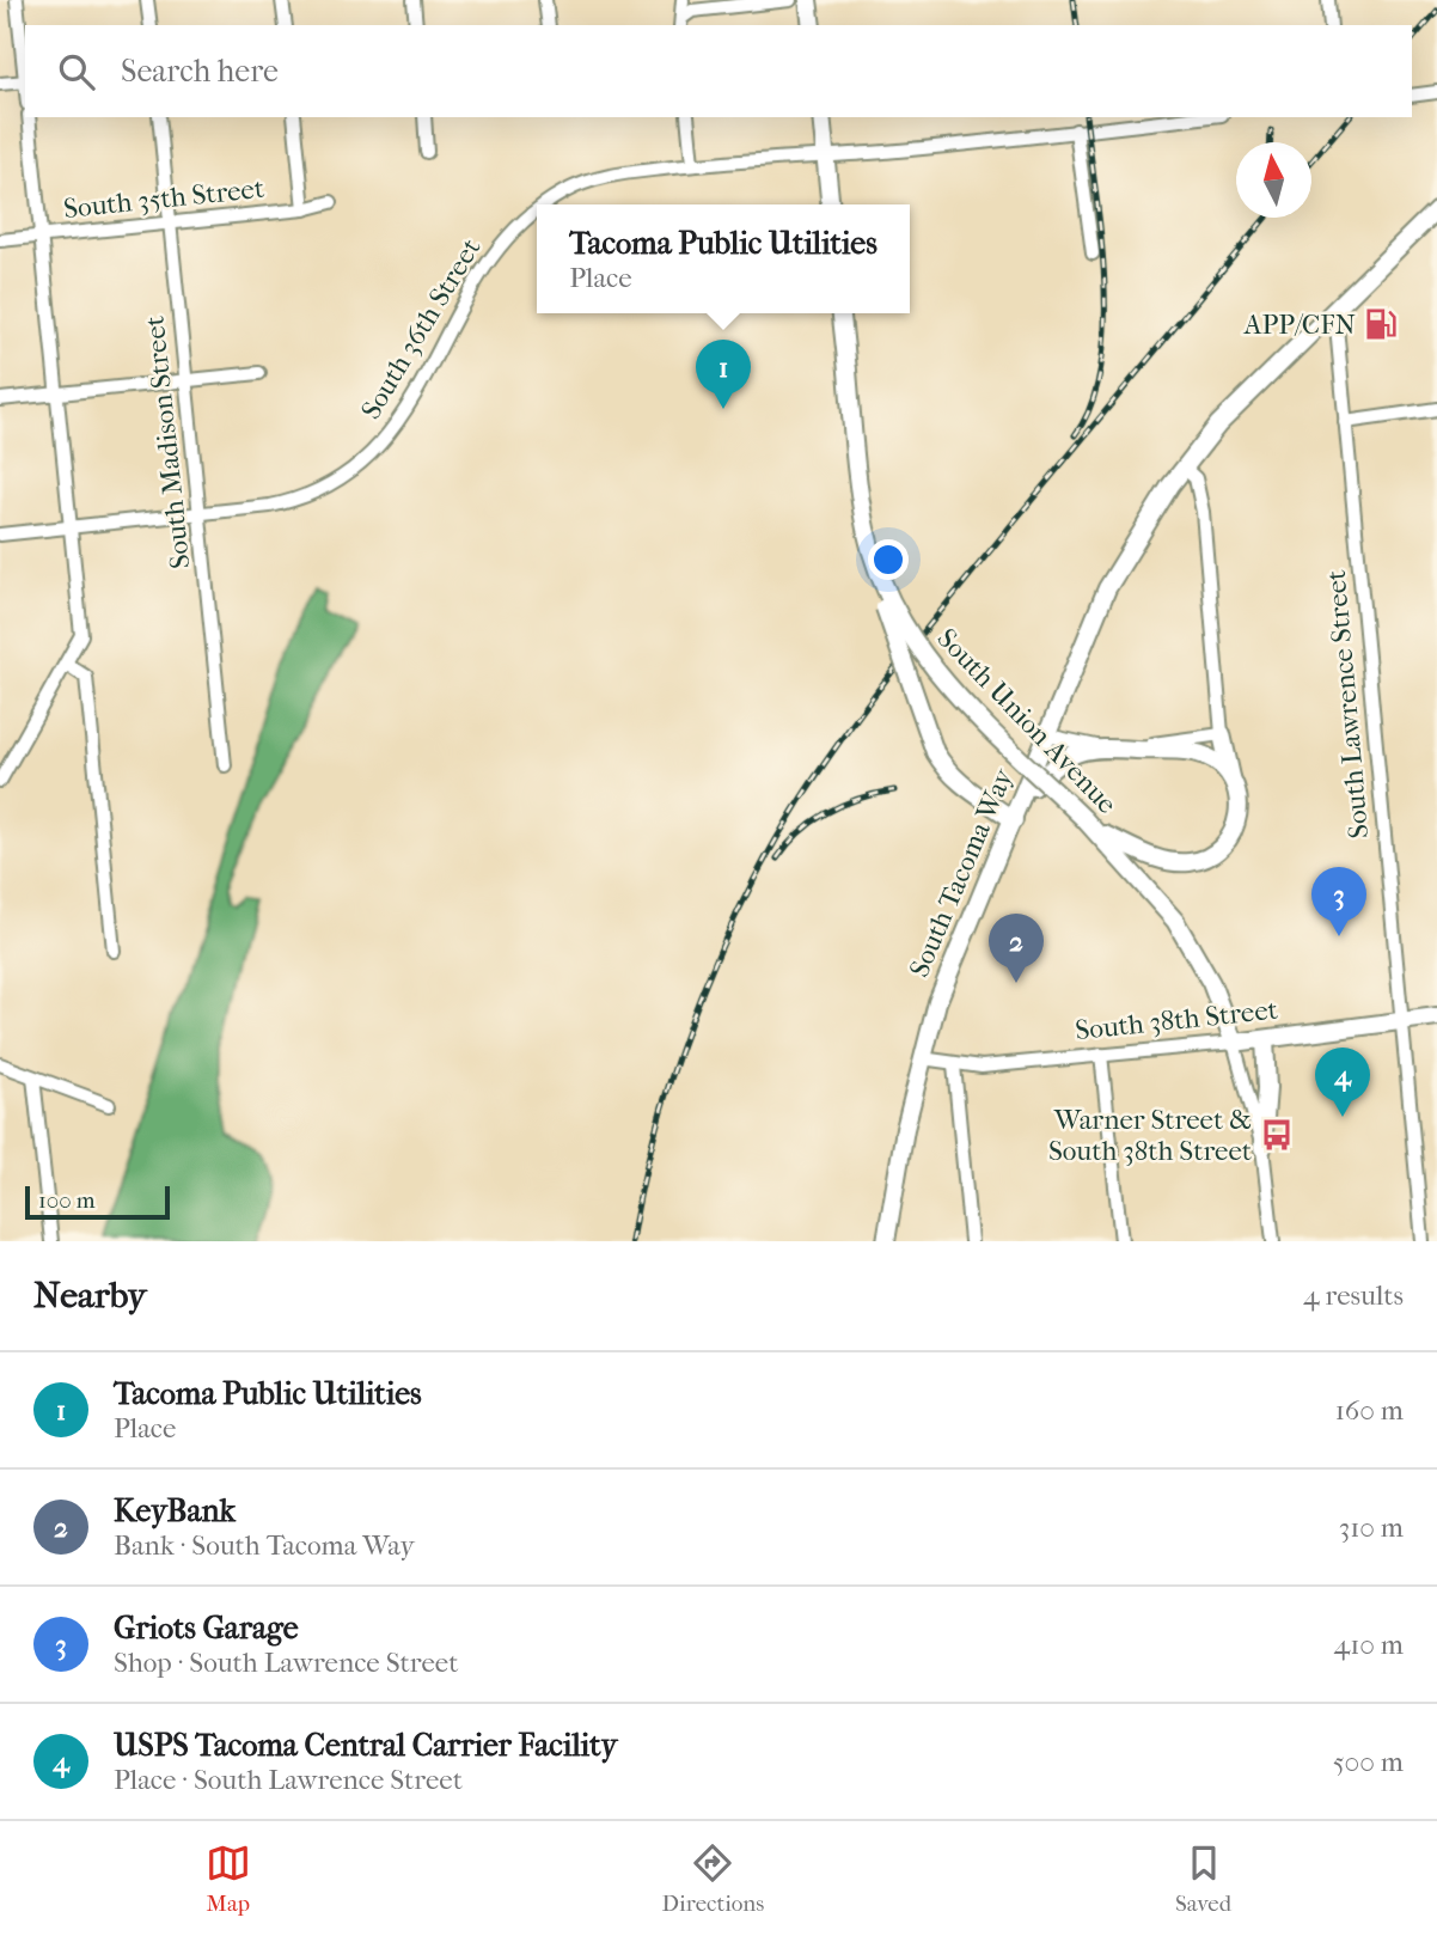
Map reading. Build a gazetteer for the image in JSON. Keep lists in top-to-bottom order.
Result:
{
  "streets": {
    "main road": ["South Union Avenue", "South Tacoma Way", "South 38th Street"],
    "street": [
      "South 35th Street",
      "South 36th Street",
      "South Madison Street",
      "South Lawrence Street"
    ]
  },
  "crossings": [
    ["South 35th Street", "South Madison Street"],
    ["South 36th Street", "South Madison Street"],
    ["South Lawrence Street", "South Tacoma Way"],
    ["South Lawrence Street", "South 38th Street"],
    ["South Union Avenue", "South 38th Street"],
    ["South Tacoma Way", "South 38th Street"]
  ],
  "places": {
    "fuel station": ["APP/CFN"],
    "bus stop": ["Warner Street & South 38th Street"]
  },
  "scale_bar": "100 m",
  "north": "top",
  "page": {
    "search": "Search here",
    "popup": ["Tacoma Public Utilities", "Place"],
    "pins": [
      "1",
      "3",
      "2",
      "4"
    ],
    "scale": "100 m",
    "heading": ["Nearby", "4 results"],
    "list": [
      {
        "mark": "1",
        "name": "Tacoma Public Utilities",
        "note": "Place",
        "value": "160 m"
      },
      {
        "mark": "2",
        "name": "KeyBank",
        "note": "Bank · South Tacoma Way",
        "value": "310 m"
      },
      {
        "mark": "3",
        "name": "Griots Garage",
        "note": "Shop · South Lawrence Street",
        "value": "410 m"
      },
      {
        "mark": "4",
        "name": "USPS Tacoma Central Carrier Facility",
        "note": "Place · South Lawrence Street",
        "value": "500 m"
      }
    ],
    "nav": ["Map", "Directions", "Saved"]
  }
}
